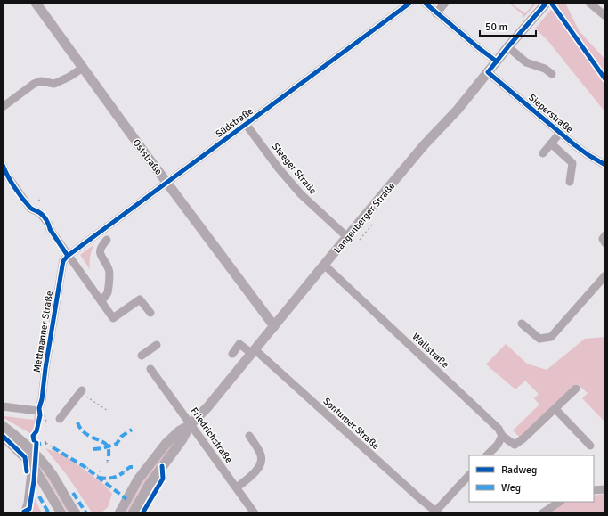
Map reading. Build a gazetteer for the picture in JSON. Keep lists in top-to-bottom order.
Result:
{
  "streets": {
    "main road": ["Oststraße", "Langenberger Straße"],
    "street": [
      "Sieperstraße",
      "Südstraße",
      "Steeger Straße",
      "Mettmanner Straße",
      "Wallstraße",
      "Sontumer Straße",
      "Friedrichstraße"
    ]
  },
  "crossings": [
    ["Sieperstraße", "Langenberger Straße"],
    ["Südstraße", "Oststraße"],
    ["Südstraße", "Steeger Straße"],
    ["Südstraße", "Mettmanner Straße"],
    ["Oststraße", "Langenberger Straße"],
    ["Steeger Straße", "Langenberger Straße"],
    ["Langenberger Straße", "Wallstraße"],
    ["Langenberger Straße", "Sontumer Straße"],
    ["Langenberger Straße", "Friedrichstraße"]
  ],
  "legend": ["Radweg", "Weg"],
  "scale_bar": "50 m"
}
